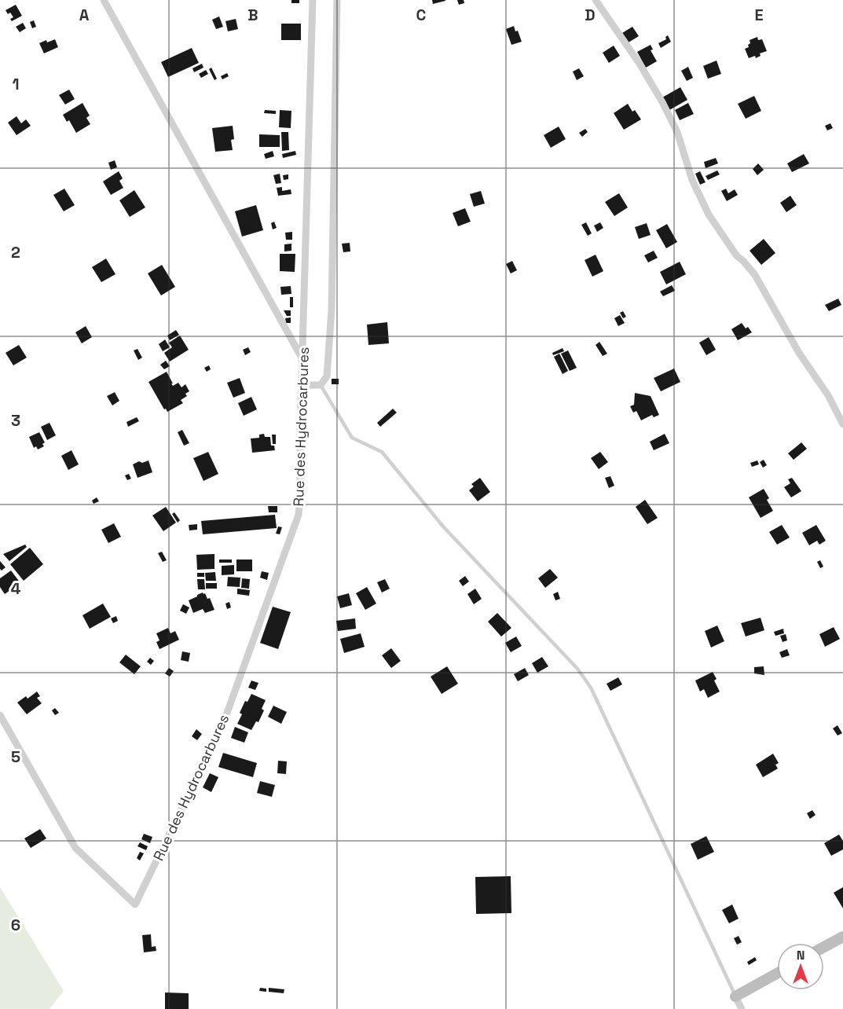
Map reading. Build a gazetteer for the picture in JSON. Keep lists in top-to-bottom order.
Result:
{
  "streets": {
    "street": ["Rue des Hydrocarbures"]
  },
  "north": "top",
  "grid": {
    "columns": [
      "A",
      "B",
      "C",
      "D",
      "E"
    ],
    "rows": [
      "1",
      "2",
      "3",
      "4",
      "5",
      "6"
    ]
  }
}
